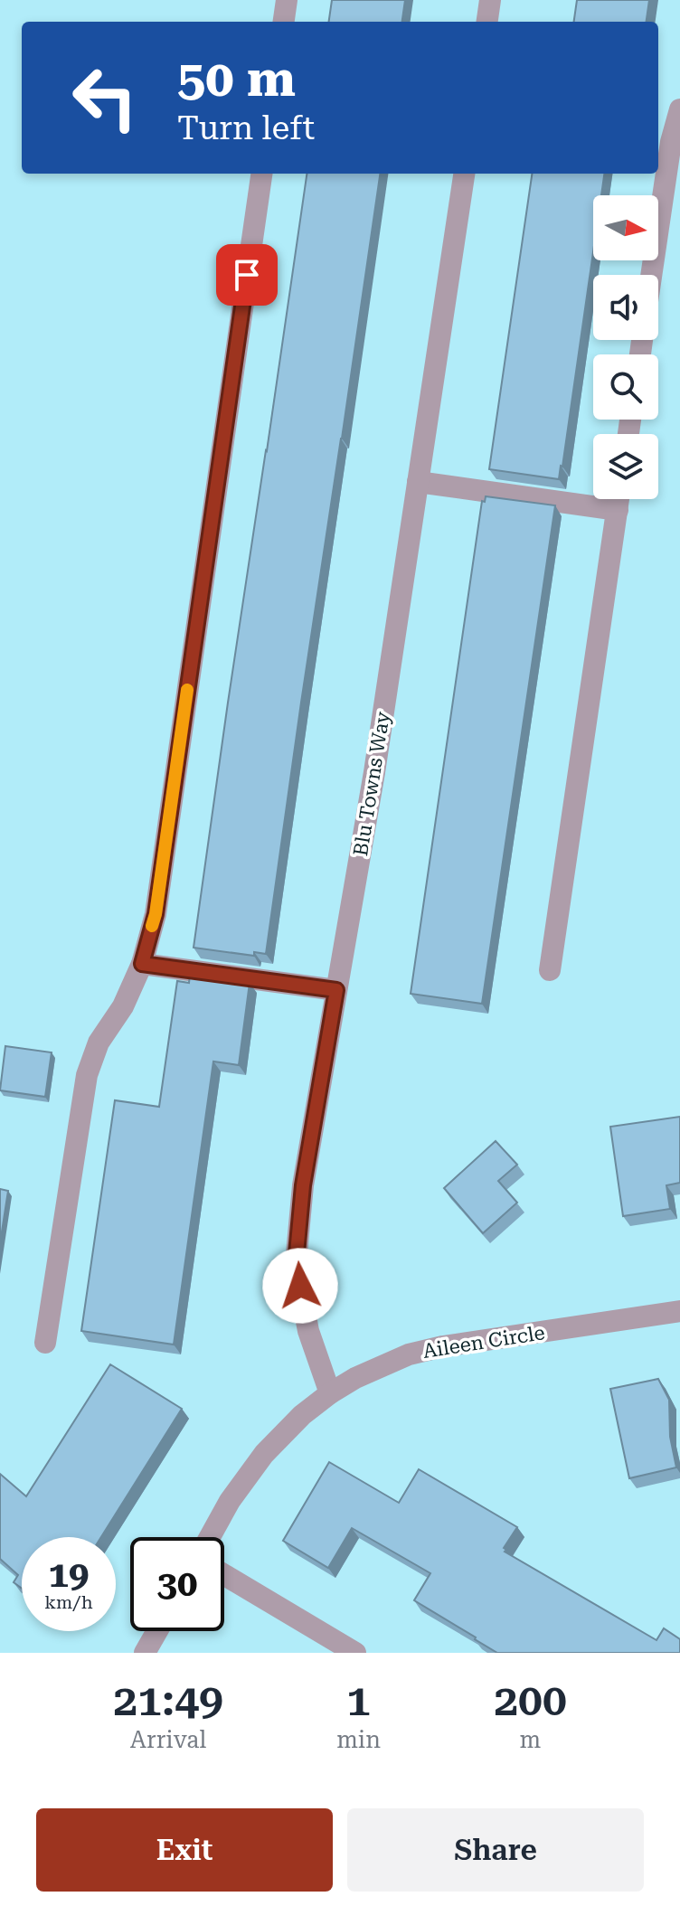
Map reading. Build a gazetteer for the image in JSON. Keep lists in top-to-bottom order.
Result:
{
  "streets": {
    "street": ["Blu Towns Way", "Aileen Circle"]
  },
  "crossings": [
    ["Blu Towns Way", "Aileen Circle"]
  ],
  "north": "right",
  "page": {
    "turn": ["50 m", "Turn left"],
    "speed": "19 km/h",
    "limit": "30",
    "eta": [
      "21:49",
      "Arrival",
      "1",
      "min",
      "200",
      "m"
    ],
    "buttons": ["Exit", "Share"]
  }
}
